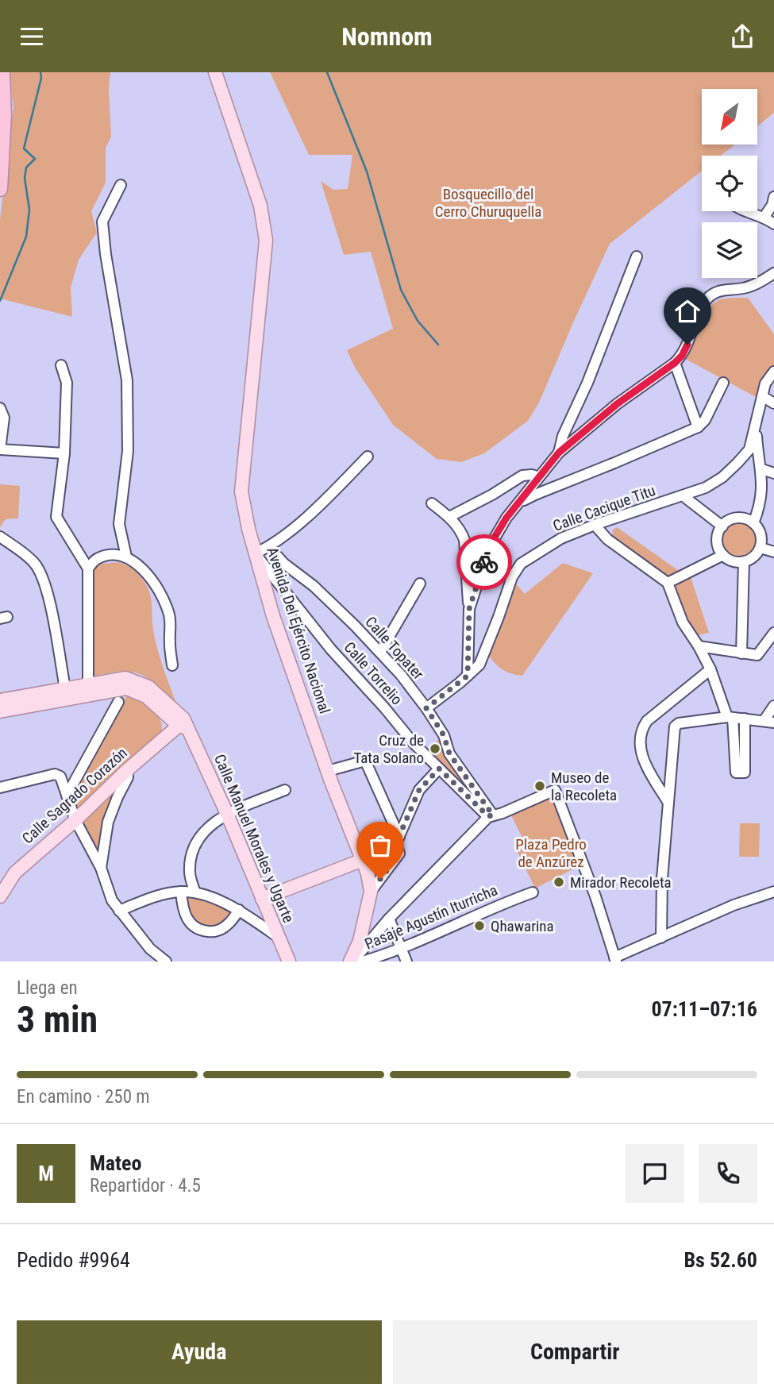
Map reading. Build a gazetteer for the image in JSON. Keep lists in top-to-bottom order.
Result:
{
  "streets": {
    "main road": ["Avenida Del Ejército Nacional", "Calle Sagrado Corazón", "Calle Manuel Morales y Ugarte"],
    "street": [
      "Calle Cacique Titu",
      "Calle Topater",
      "Calle Torrelio",
      "Pasaje Agustín Iturricha"
    ]
  },
  "crossings": [
    ["Calle Cacique Titu", "Calle Topater"],
    ["Avenida Del Ejército Nacional", "Calle Torrelio"],
    ["Calle Topater", "Calle Torrelio"],
    ["Calle Sagrado Corazón", "Calle Manuel Morales y Ugarte"]
  ],
  "parks": ["Bosquecillo del Cerro Churuquella", "Plaza Pedro de Anzúrez"],
  "places": [
    "Cruz de Tata Solano",
    "Museo de la Recoleta",
    "Mirador Recoleta",
    "Qhawarina"
  ],
  "north": "bottom left",
  "page": {
    "header": "Nomnom",
    "heading": ["3 min", "Llega en", "07:11–07:16"],
    "panel": [
      "Mateo",
      "Repartidor · 4.5",
      "Pedido #9964",
      "Bs 52.60"
    ],
    "bar": "En camino · 250 m",
    "round": "M",
    "buttons": ["Ayuda", "Compartir"]
  }
}
